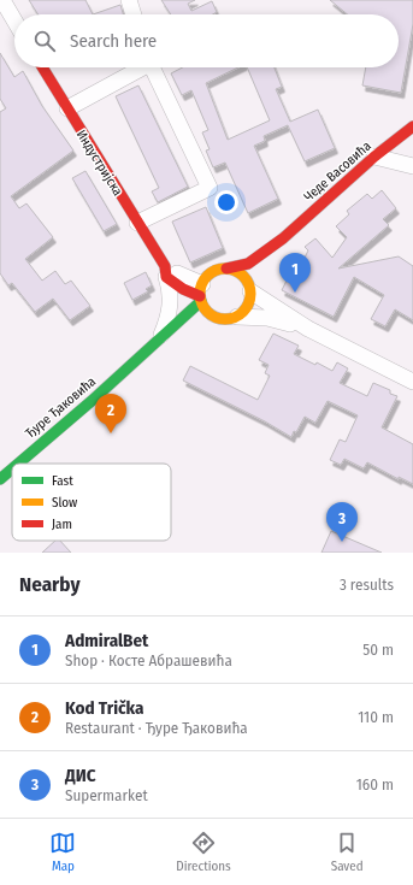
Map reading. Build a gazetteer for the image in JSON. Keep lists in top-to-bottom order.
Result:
{
  "streets": {
    "street": ["Индустријска", "Чеде Васовића", "Ђуре Ђаковића"]
  },
  "crossings": [
    ["Индустријска", "Чеде Васовића"],
    ["Индустријска", "Ђуре Ђаковића"],
    ["Чеде Васовића", "Ђуре Ђаковића"]
  ],
  "legend": ["Fast", "Slow", "Jam"],
  "page": {
    "search": "Search here",
    "pins": ["1", "2", "3"],
    "heading": ["Nearby", "3 results"],
    "list": [
      {
        "mark": "1",
        "name": "AdmiralBet",
        "note": "Shop · Косте Абрашевића",
        "value": "50 m"
      },
      {
        "mark": "2",
        "name": "Kod Trička",
        "note": "Restaurant · Ђуре Ђаковића",
        "value": "110 m"
      },
      {
        "mark": "3",
        "name": "ДИС",
        "note": "Supermarket",
        "value": "160 m"
      }
    ],
    "nav": ["Map", "Directions", "Saved"]
  }
}
